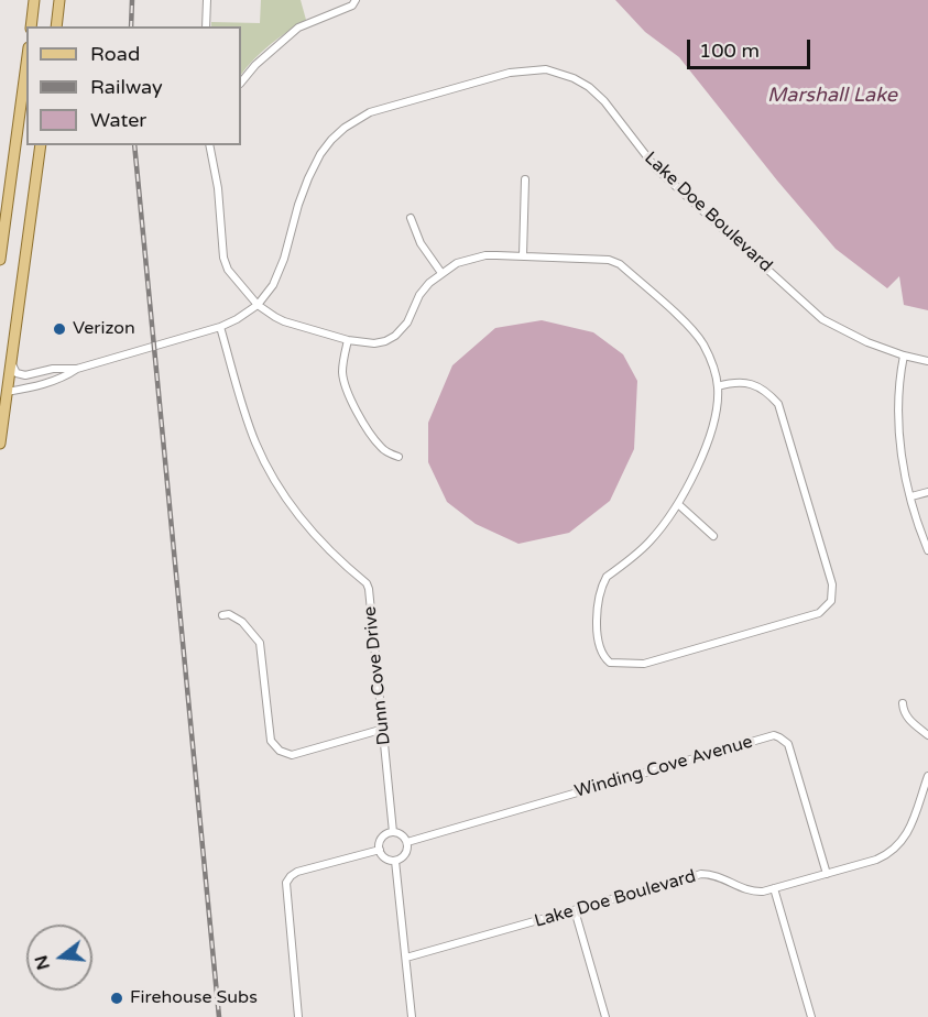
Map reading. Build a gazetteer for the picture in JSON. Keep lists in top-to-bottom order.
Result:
{
  "streets": {
    "street": ["Lake Doe Boulevard", "Dunn Cove Drive", "Winding Cove Avenue"]
  },
  "crossings": [
    ["Lake Doe Boulevard", "Dunn Cove Drive"],
    ["Lake Doe Boulevard", "Winding Cove Avenue"],
    ["Dunn Cove Drive", "Winding Cove Avenue"]
  ],
  "water": ["Marshall Lake"],
  "places": ["Verizon", "Firehouse Subs"],
  "legend": ["Road", "Railway", "Water"],
  "scale_bar": "100 m",
  "north": "left"
}
